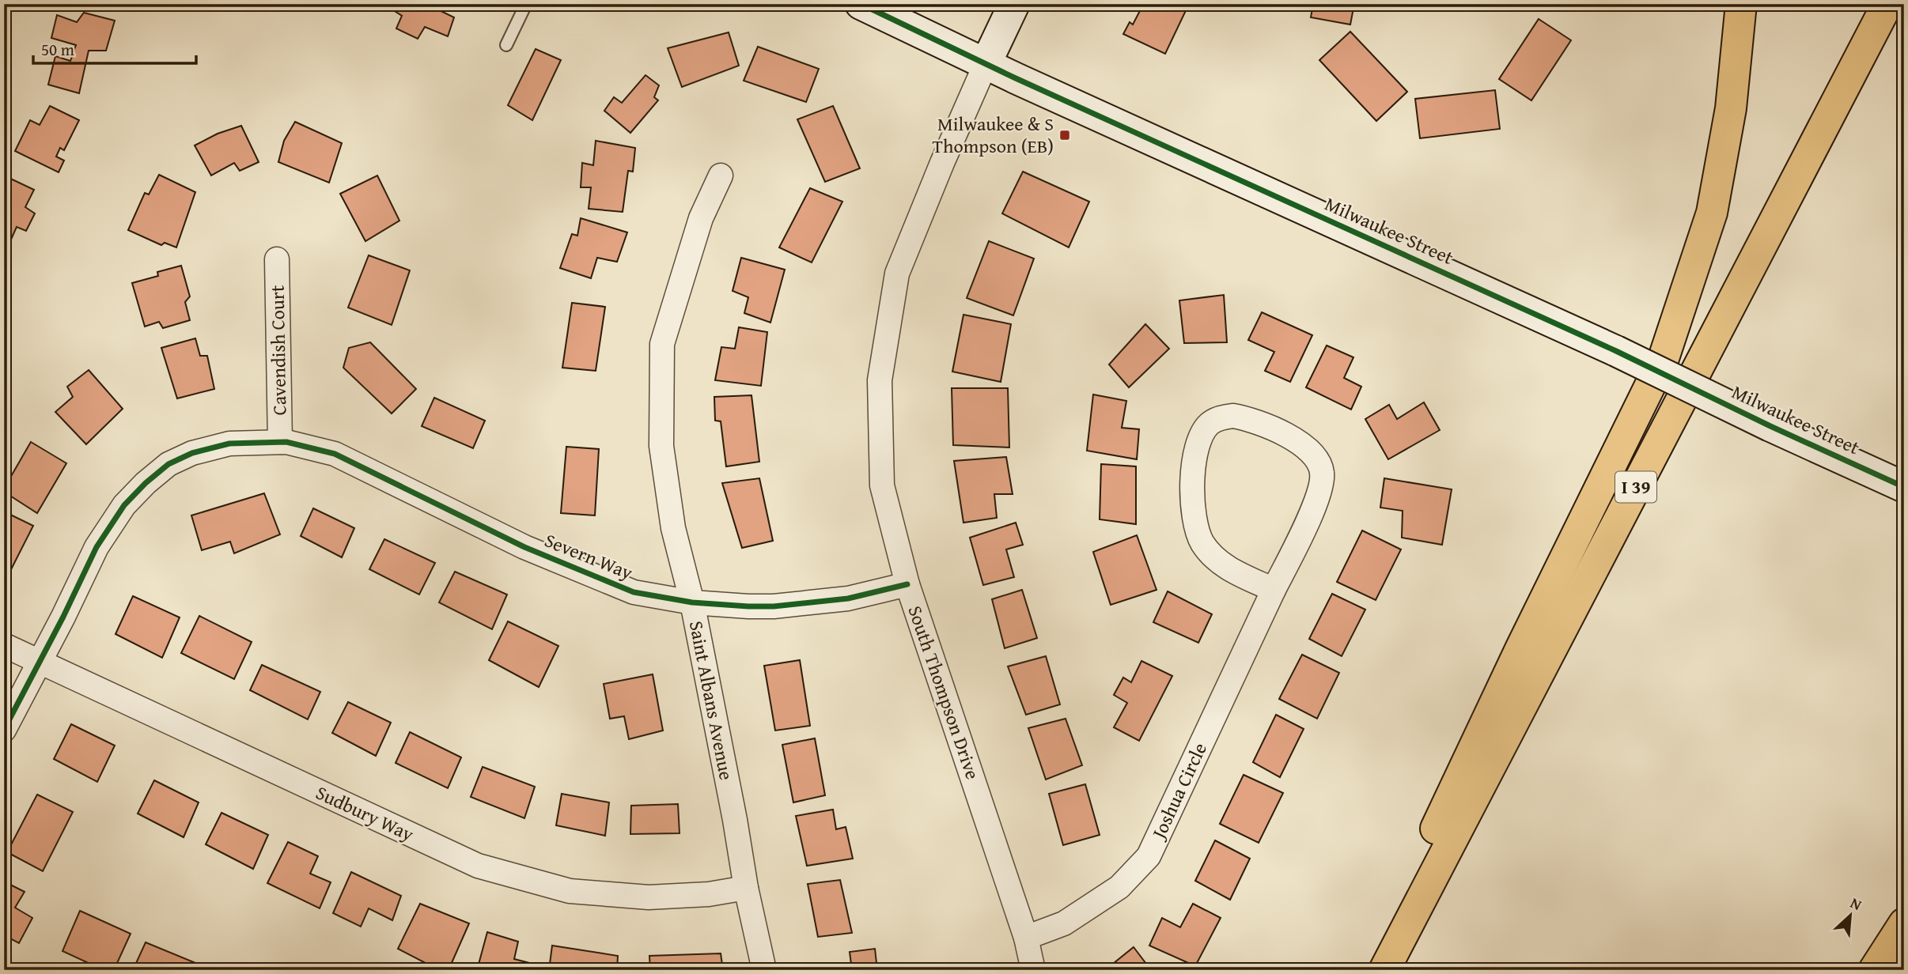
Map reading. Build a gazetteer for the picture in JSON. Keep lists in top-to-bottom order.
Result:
{
  "streets": {
    "highway": ["I 39"],
    "street": [
      "Milwaukee Street",
      "Cavendish Court",
      "Severn Way",
      "South Thompson Drive",
      "Saint Albans Avenue",
      "Joshua Circle",
      "Sudbury Way"
    ]
  },
  "crossings": [
    ["Milwaukee Street", "South Thompson Drive"],
    ["Cavendish Court", "Severn Way"],
    ["Severn Way", "South Thompson Drive"],
    ["Severn Way", "Saint Albans Avenue"],
    ["Severn Way", "Sudbury Way"],
    ["South Thompson Drive", "Joshua Circle"],
    ["Saint Albans Avenue", "Sudbury Way"]
  ],
  "places": {
    "transit": ["Milwaukee & S Thompson (EB)"]
  },
  "scale_bar": "50 m",
  "north": "top right"
}
